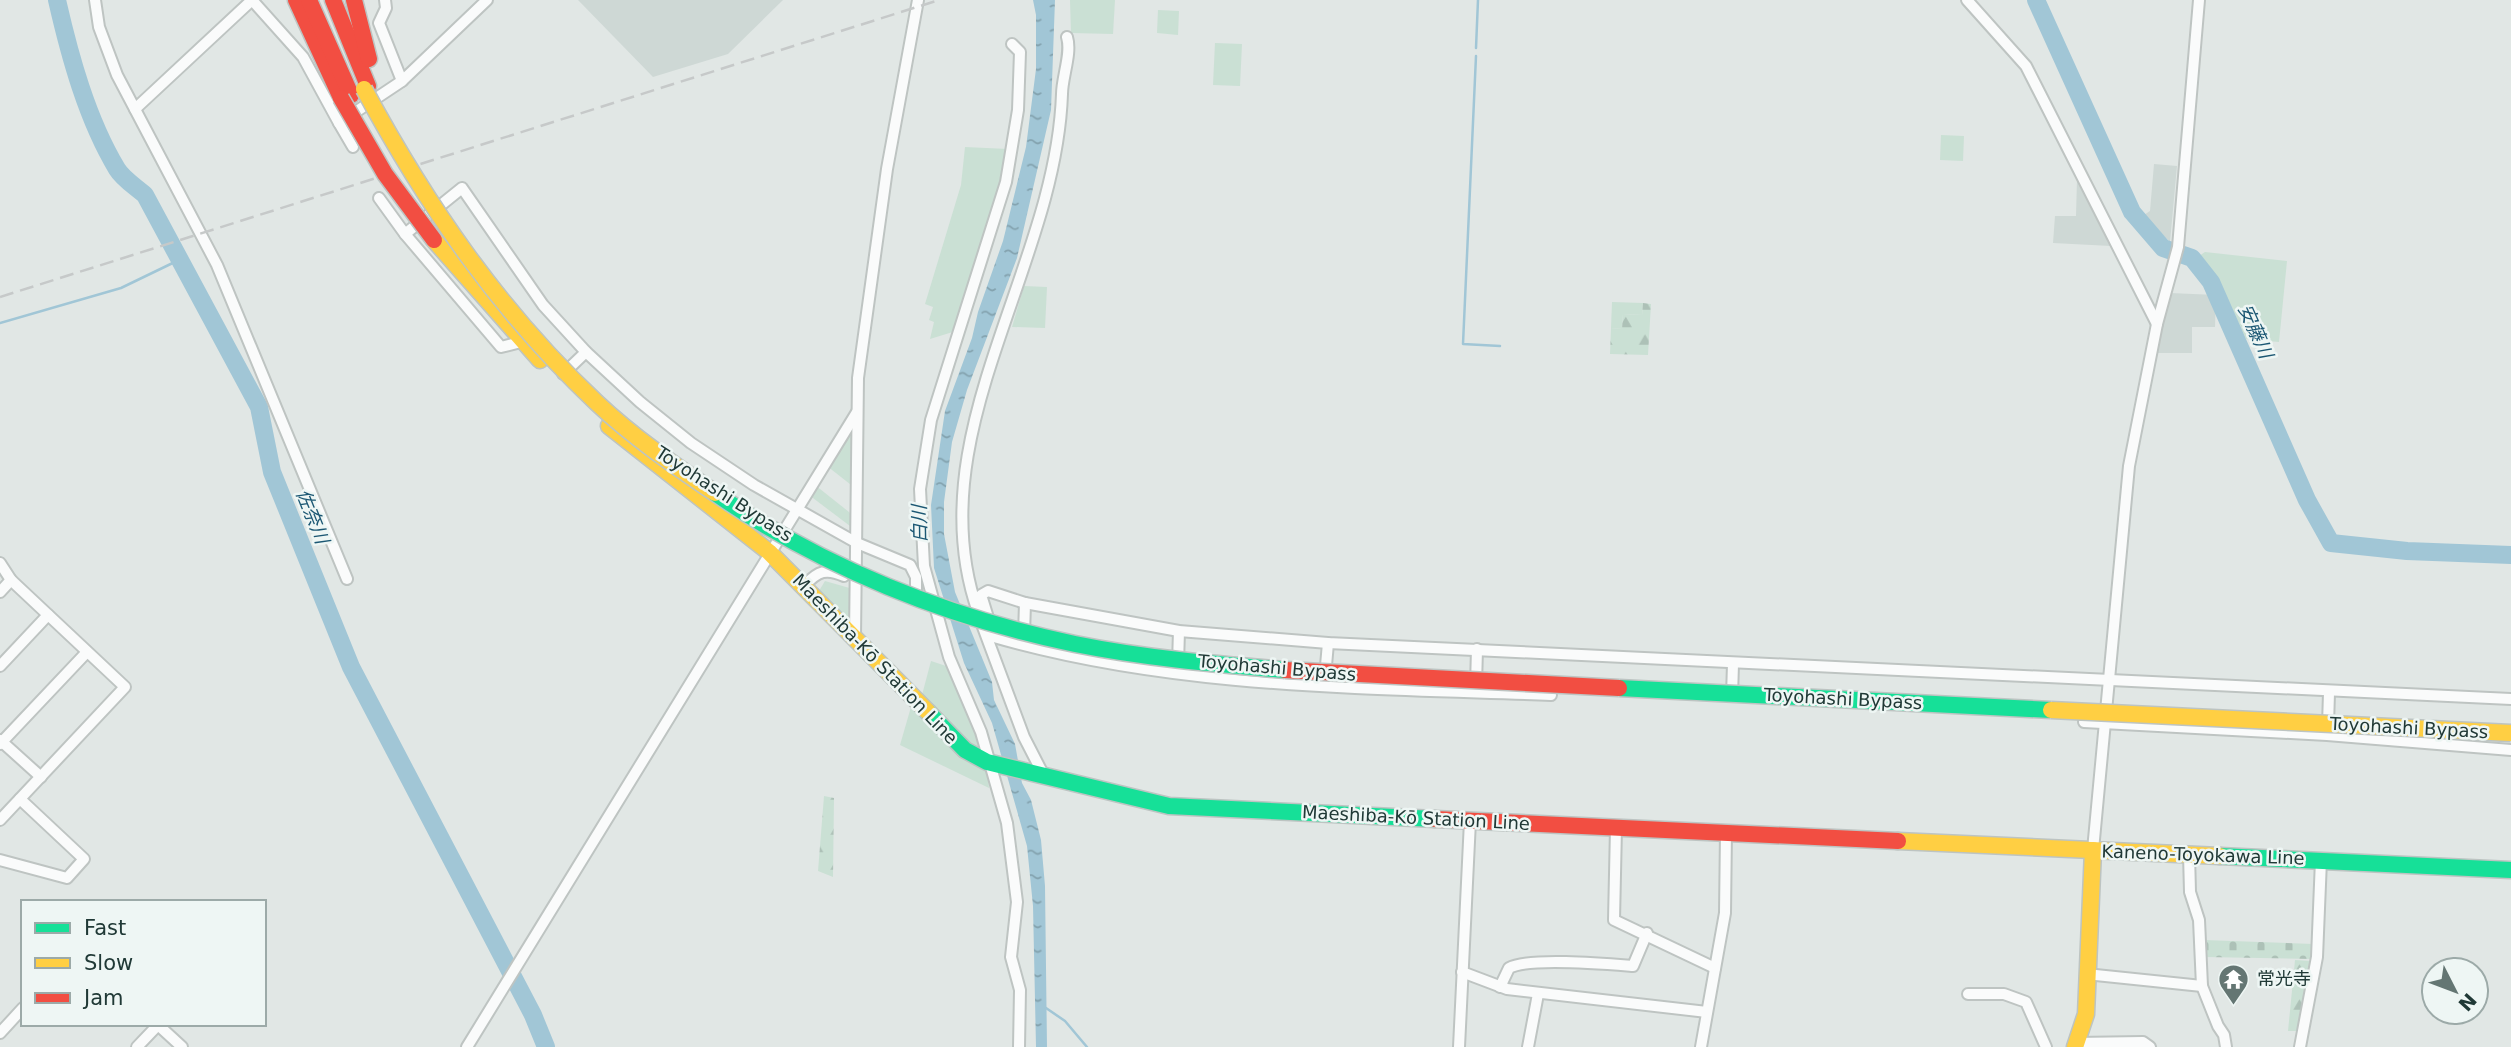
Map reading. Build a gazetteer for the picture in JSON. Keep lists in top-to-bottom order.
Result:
{
  "streets": {
    "main road": ["Toyohashi Bypass", "Maeshiba-Kō Station Line", "Kaneno-Toyokawa Line"]
  },
  "crossings": [
    ["Toyohashi Bypass", "Maeshiba-Kō Station Line"],
    ["Maeshiba-Kō Station Line", "Kaneno-Toyokawa Line"]
  ],
  "water": ["安藤川", "佐奈川", "白川"],
  "places": {
    "temple": ["常光寺"]
  },
  "legend": ["Fast", "Slow", "Jam"],
  "north": "bottom right"
}
